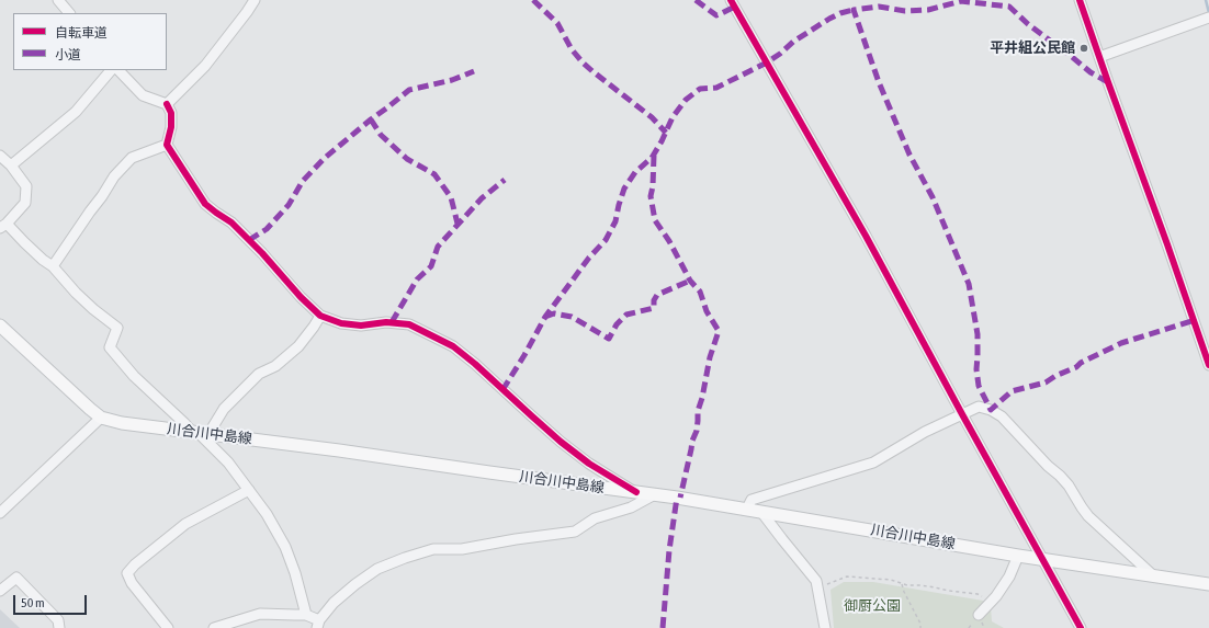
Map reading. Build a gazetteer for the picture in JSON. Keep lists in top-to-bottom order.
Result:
{
  "streets": {
    "main road": ["川合川中島線"]
  },
  "parks": ["御厨公園"],
  "places": ["平井組公民館"],
  "legend": ["自転車道", "小道"],
  "scale_bar": "50 m"
}
